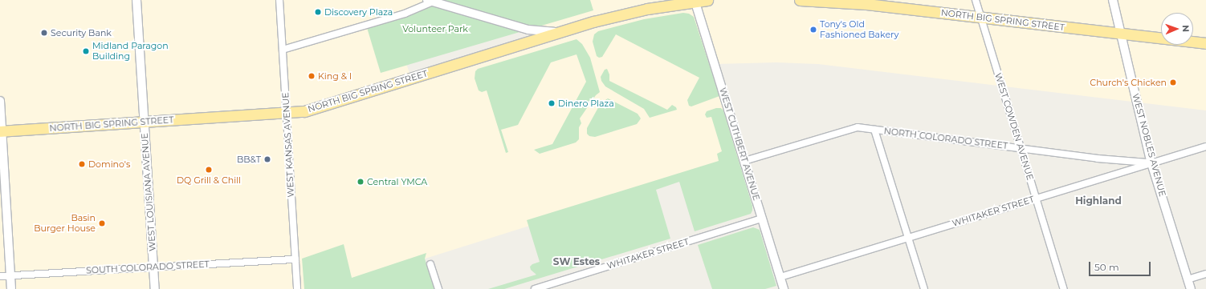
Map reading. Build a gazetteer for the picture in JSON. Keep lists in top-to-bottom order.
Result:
{
  "streets": {
    "highway": ["NORTH BIG SPRING STREET"],
    "street": [
      "WEST COWDEN AVENUE",
      "NORTH COLORADO STREET",
      "WEST CUTHBERT AVENUE",
      "WEST KANSAS AVENUE",
      "WEST NOBLES AVENUE",
      "WEST LOUISIANA AVENUE",
      "WHITAKER STREET",
      "SOUTH COLORADO STREET"
    ]
  },
  "crossings": [
    ["NORTH BIG SPRING STREET", "WEST COWDEN AVENUE"],
    ["NORTH BIG SPRING STREET", "WEST CUTHBERT AVENUE"],
    ["NORTH BIG SPRING STREET", "WEST KANSAS AVENUE"],
    ["NORTH BIG SPRING STREET", "WEST NOBLES AVENUE"],
    ["NORTH BIG SPRING STREET", "WEST LOUISIANA AVENUE"],
    ["WEST COWDEN AVENUE", "NORTH COLORADO STREET"],
    ["WEST COWDEN AVENUE", "WHITAKER STREET"],
    ["NORTH COLORADO STREET", "WEST CUTHBERT AVENUE"],
    ["NORTH COLORADO STREET", "WEST NOBLES AVENUE"],
    ["NORTH COLORADO STREET", "WHITAKER STREET"],
    ["WEST CUTHBERT AVENUE", "WHITAKER STREET"],
    ["WEST KANSAS AVENUE", "SOUTH COLORADO STREET"],
    ["WEST NOBLES AVENUE", "WHITAKER STREET"],
    ["WEST LOUISIANA AVENUE", "SOUTH COLORADO STREET"]
  ],
  "districts": ["Highland", "SW Estes"],
  "parks": ["Volunteer Park"],
  "places": [
    "Discovery Plaza",
    "Tony's Old Fashioned Bakery",
    "Security Bank",
    "Midland Paragon Building",
    "King & I",
    "Church's Chicken",
    "Dinero Plaza",
    "BB&T",
    "Domino's",
    "DQ Grill & Chill",
    "Central YMCA",
    "Basin Burger House"
  ],
  "scale_bar": "50 m",
  "north": "right"
}
